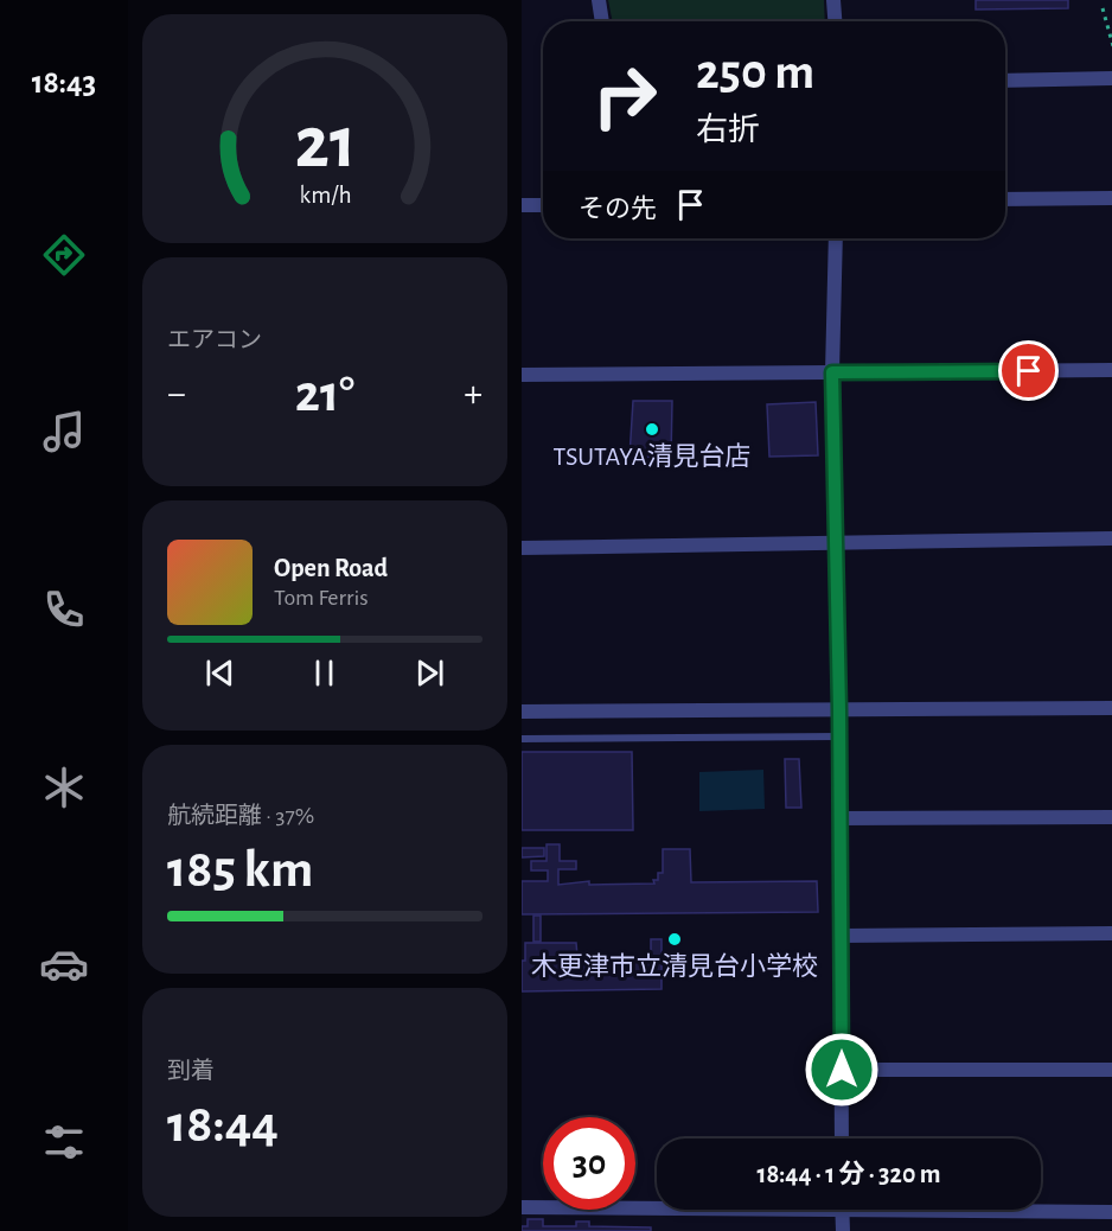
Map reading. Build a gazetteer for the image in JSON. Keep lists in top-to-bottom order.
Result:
{
  "places": ["TSUTAYA清見台店", "木更津市立清見台小学校"],
  "page": {
    "tabs": "18:43",
    "turn": ["250 m", "右折"],
    "then": "その先",
    "tile": [
      "エアコン",
      ["航続距離 · 37%", "185 km"],
      ["到着", "18:44"]
    ],
    "heat": ["−", "21°", "+"],
    "song": ["Open Road", "Tom Ferris"],
    "limit": "30",
    "trip": "18:44 · 1 分 · 320 m",
    "gauge": ["21", "km/h"]
  }
}
